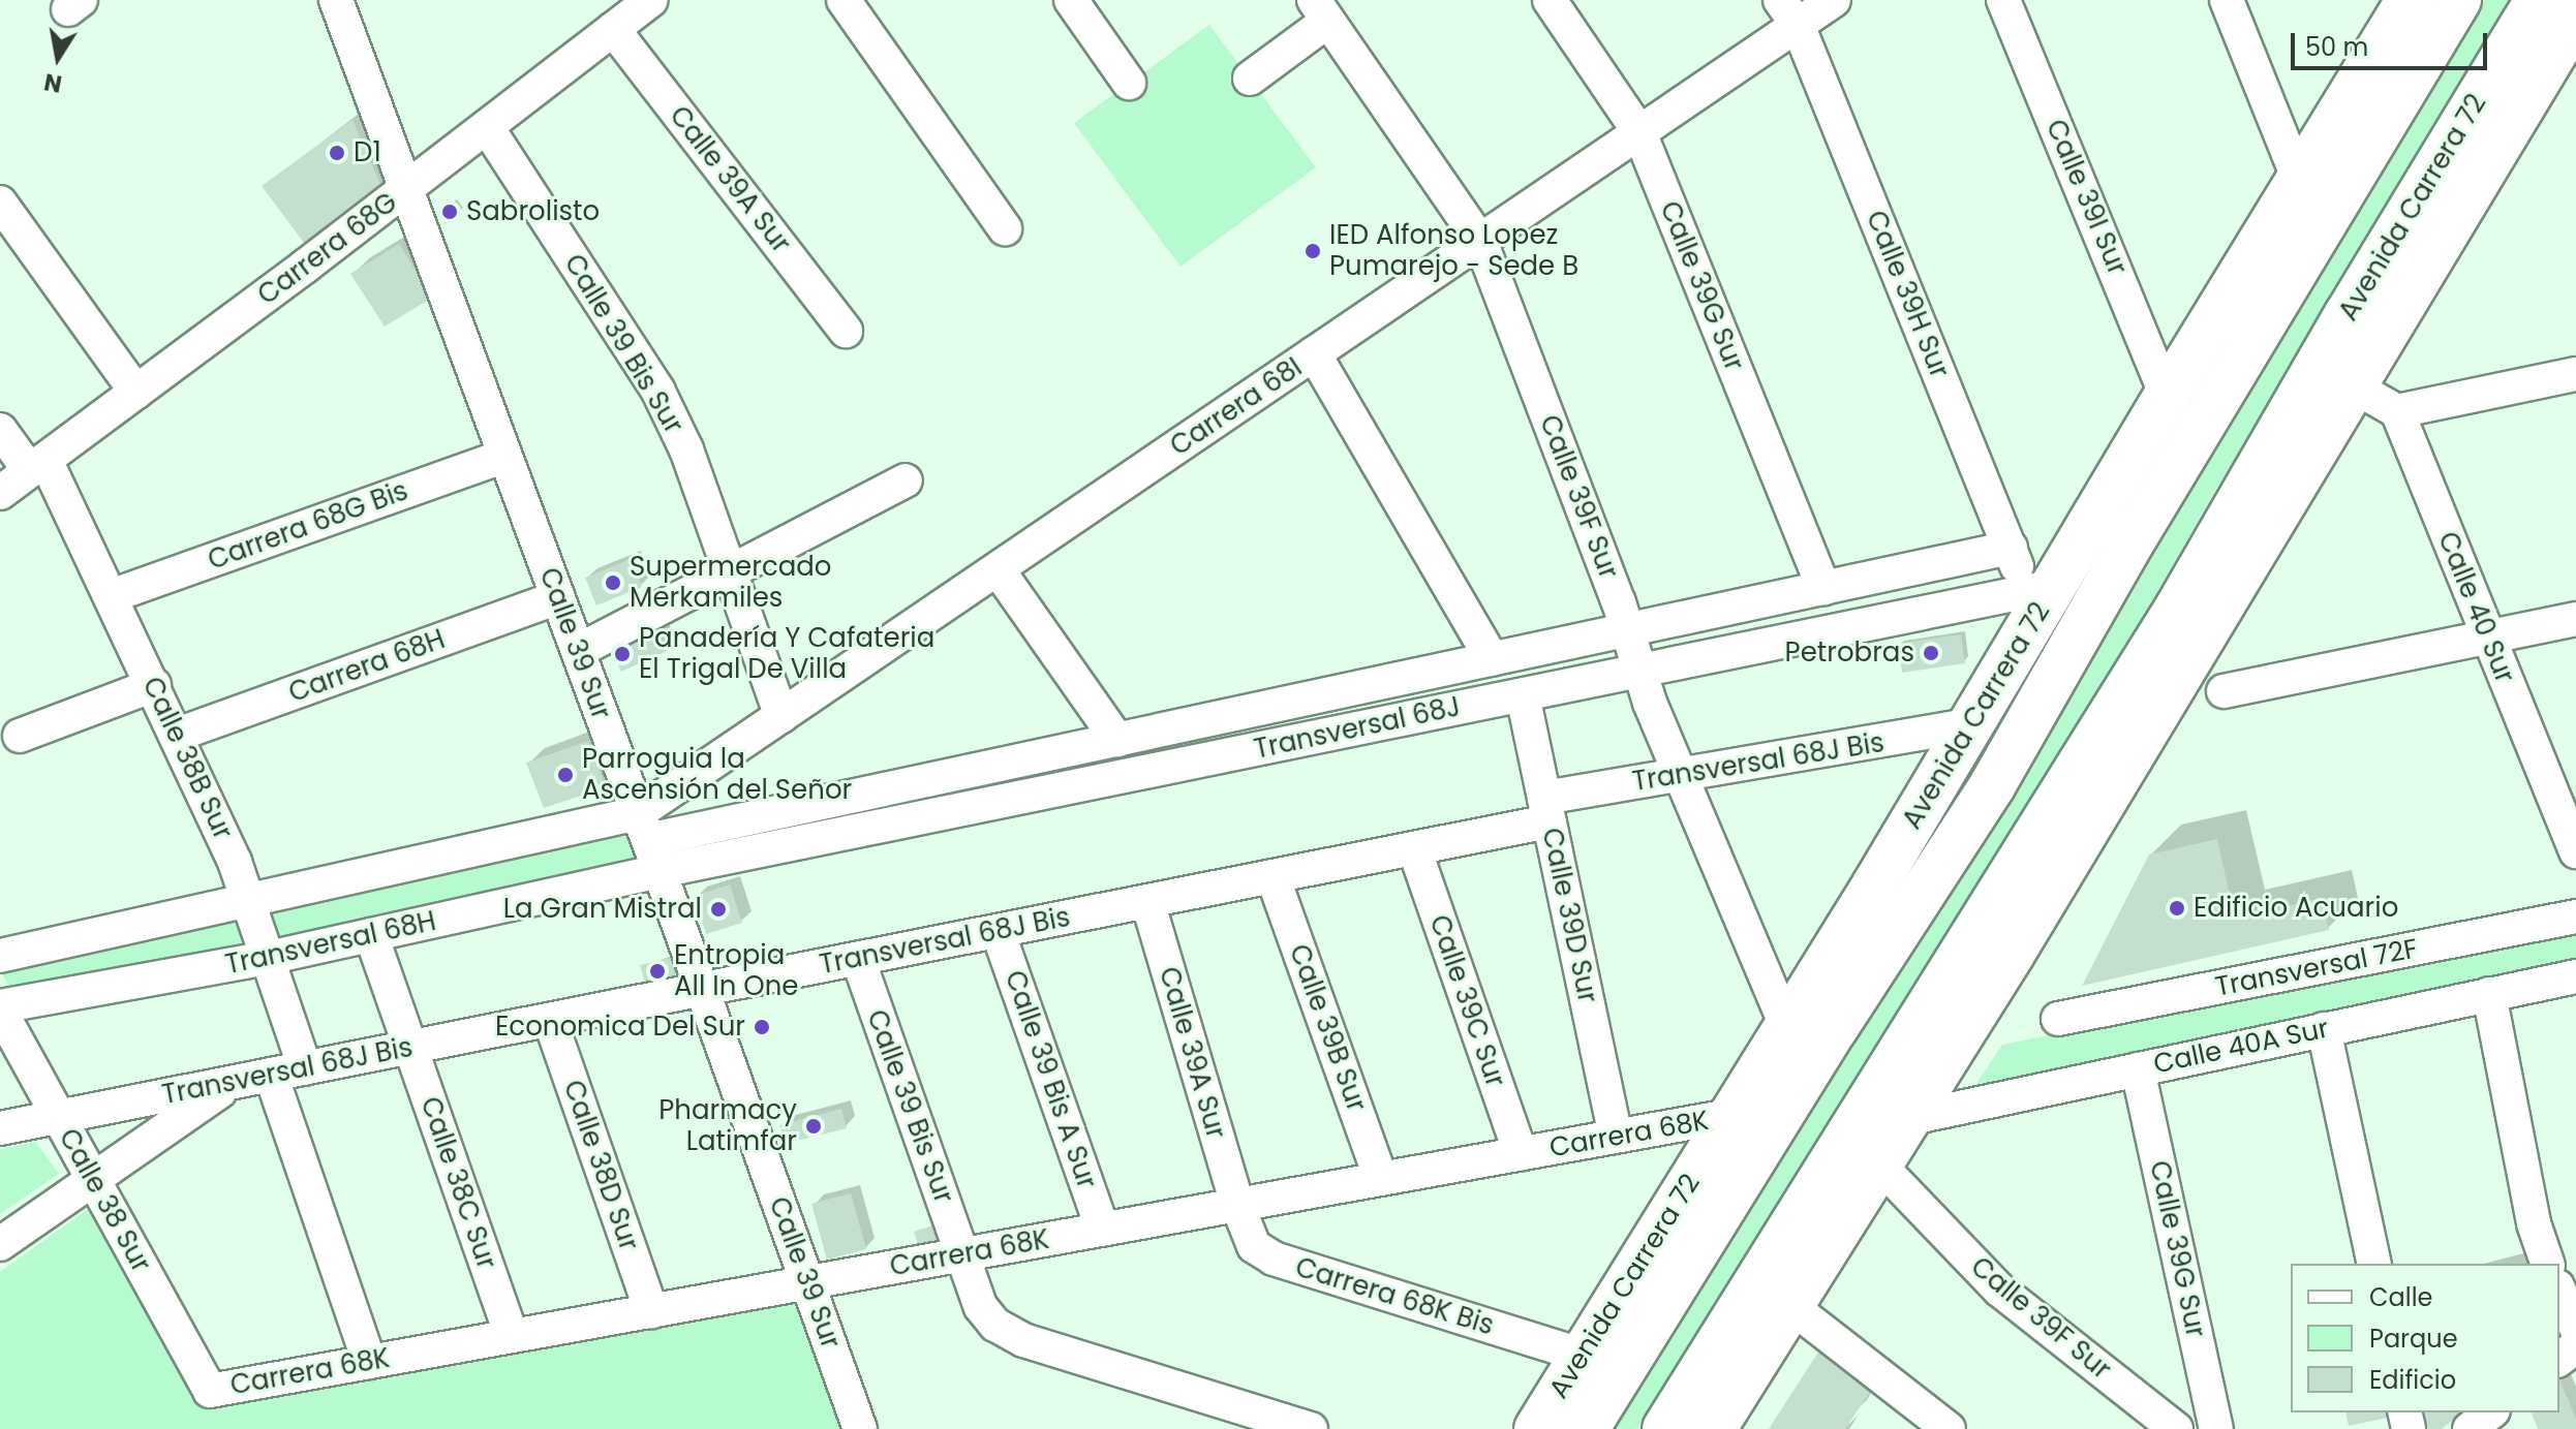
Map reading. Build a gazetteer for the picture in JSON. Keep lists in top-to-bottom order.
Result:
{
  "streets": {
    "highway": ["Avenida Carrera 72"],
    "street": [
      "Calle 39A Sur",
      "Calle 39I Sur",
      "Carrera 68G",
      "Calle 39G Sur",
      "Calle 39H Sur",
      "Calle 39 Bis Sur",
      "Carrera 68I",
      "Calle 39F Sur",
      "Carrera 68G Bis",
      "Calle 40 Sur",
      "Calle 39 Sur",
      "Carrera 68H",
      "Transversal 68J",
      "Calle 38B Sur",
      "Transversal 68J Bis",
      "Calle 39D Sur",
      "Transversal 68H",
      "Transversal 72F",
      "Calle 39C Sur",
      "Calle 39B Sur",
      "Calle 40A Sur",
      "Calle 39 Bis A Sur",
      "Carrera 68K",
      "Calle 38D Sur",
      "Calle 38C Sur",
      "Calle 38 Sur",
      "Carrera 68K Bis"
    ]
  },
  "crossings": [
    ["Calle 39A Sur", "Carrera 68G"],
    ["Calle 39A Sur", "Transversal 68J Bis"],
    ["Calle 39A Sur", "Carrera 68K"],
    ["Calle 39A Sur", "Carrera 68K Bis"],
    ["Calle 39I Sur", "Avenida Carrera 72"],
    ["Avenida Carrera 72", "Calle 39H Sur"],
    ["Avenida Carrera 72", "Calle 39F Sur"],
    ["Avenida Carrera 72", "Transversal 68J"],
    ["Avenida Carrera 72", "Transversal 68J Bis"],
    ["Avenida Carrera 72", "Calle 40A Sur"],
    ["Avenida Carrera 72", "Carrera 68K"],
    ["Avenida Carrera 72", "Carrera 68K Bis"],
    ["Carrera 68G", "Calle 39 Bis Sur"],
    ["Carrera 68G", "Calle 39 Sur"],
    ["Carrera 68G", "Calle 38B Sur"],
    ["Calle 39G Sur", "Carrera 68I"],
    ["Calle 39G Sur", "Transversal 68J"],
    ["Calle 39G Sur", "Calle 40A Sur"],
    ["Calle 39H Sur", "Carrera 68I"],
    ["Calle 39H Sur", "Transversal 68J"],
    ["Calle 39 Bis Sur", "Carrera 68I"],
    ["Calle 39 Bis Sur", "Transversal 68J Bis"],
    ["Calle 39 Bis Sur", "Carrera 68K"],
    ["Carrera 68I", "Calle 39F Sur"],
    ["Carrera 68I", "Calle 39 Sur"],
    ["Carrera 68I", "Transversal 68J"],
    ["Calle 39F Sur", "Transversal 68J"],
    ["Calle 39F Sur", "Transversal 68J Bis"],
    ["Carrera 68G Bis", "Calle 39 Sur"],
    ["Carrera 68G Bis", "Calle 38B Sur"],
    ["Calle 39 Sur", "Carrera 68H"],
    ["Calle 39 Sur", "Transversal 68J"],
    ["Calle 39 Sur", "Transversal 68J Bis"],
    ["Calle 39 Sur", "Transversal 68H"],
    ["Calle 39 Sur", "Carrera 68K"],
    ["Carrera 68H", "Calle 38B Sur"],
    ["Transversal 68J", "Calle 39D Sur"],
    ["Transversal 68J", "Transversal 68H"],
    ["Calle 38B Sur", "Transversal 68J Bis"],
    ["Calle 38B Sur", "Transversal 68H"],
    ["Transversal 68J Bis", "Calle 39D Sur"],
    ["Transversal 68J Bis", "Calle 39C Sur"],
    ["Transversal 68J Bis", "Calle 39B Sur"],
    ["Transversal 68J Bis", "Calle 39 Bis A Sur"],
    ["Transversal 68J Bis", "Calle 38D Sur"],
    ["Transversal 68J Bis", "Calle 38C Sur"],
    ["Transversal 68J Bis", "Calle 38 Sur"],
    ["Calle 39D Sur", "Carrera 68K"],
    ["Transversal 68H", "Calle 38C Sur"],
    ["Transversal 68H", "Calle 38 Sur"],
    ["Calle 39C Sur", "Carrera 68K"],
    ["Calle 39B Sur", "Carrera 68K"],
    ["Calle 39 Bis A Sur", "Carrera 68K"],
    ["Carrera 68K", "Calle 38D Sur"],
    ["Carrera 68K", "Calle 38C Sur"],
    ["Carrera 68K", "Calle 38 Sur"],
    ["Carrera 68K", "Carrera 68K Bis"]
  ],
  "places": [
    "D1",
    "Sabrolisto",
    "IED Alfonso Lopez Pumarejo - Sede B",
    "Supermercado Merkamiles",
    "Petrobras",
    "Panadería Y Cafateria El Trigal De Villa",
    "Parroguia la Ascensión del Señor",
    "Edificio Acuario",
    "La Gran Mistral",
    "Entropia All In One",
    "Economica Del Sur",
    "Pharmacy Latimfar"
  ],
  "legend": ["Calle", "Parque", "Edificio"],
  "scale_bar": "50 m",
  "north": "bottom"
}
